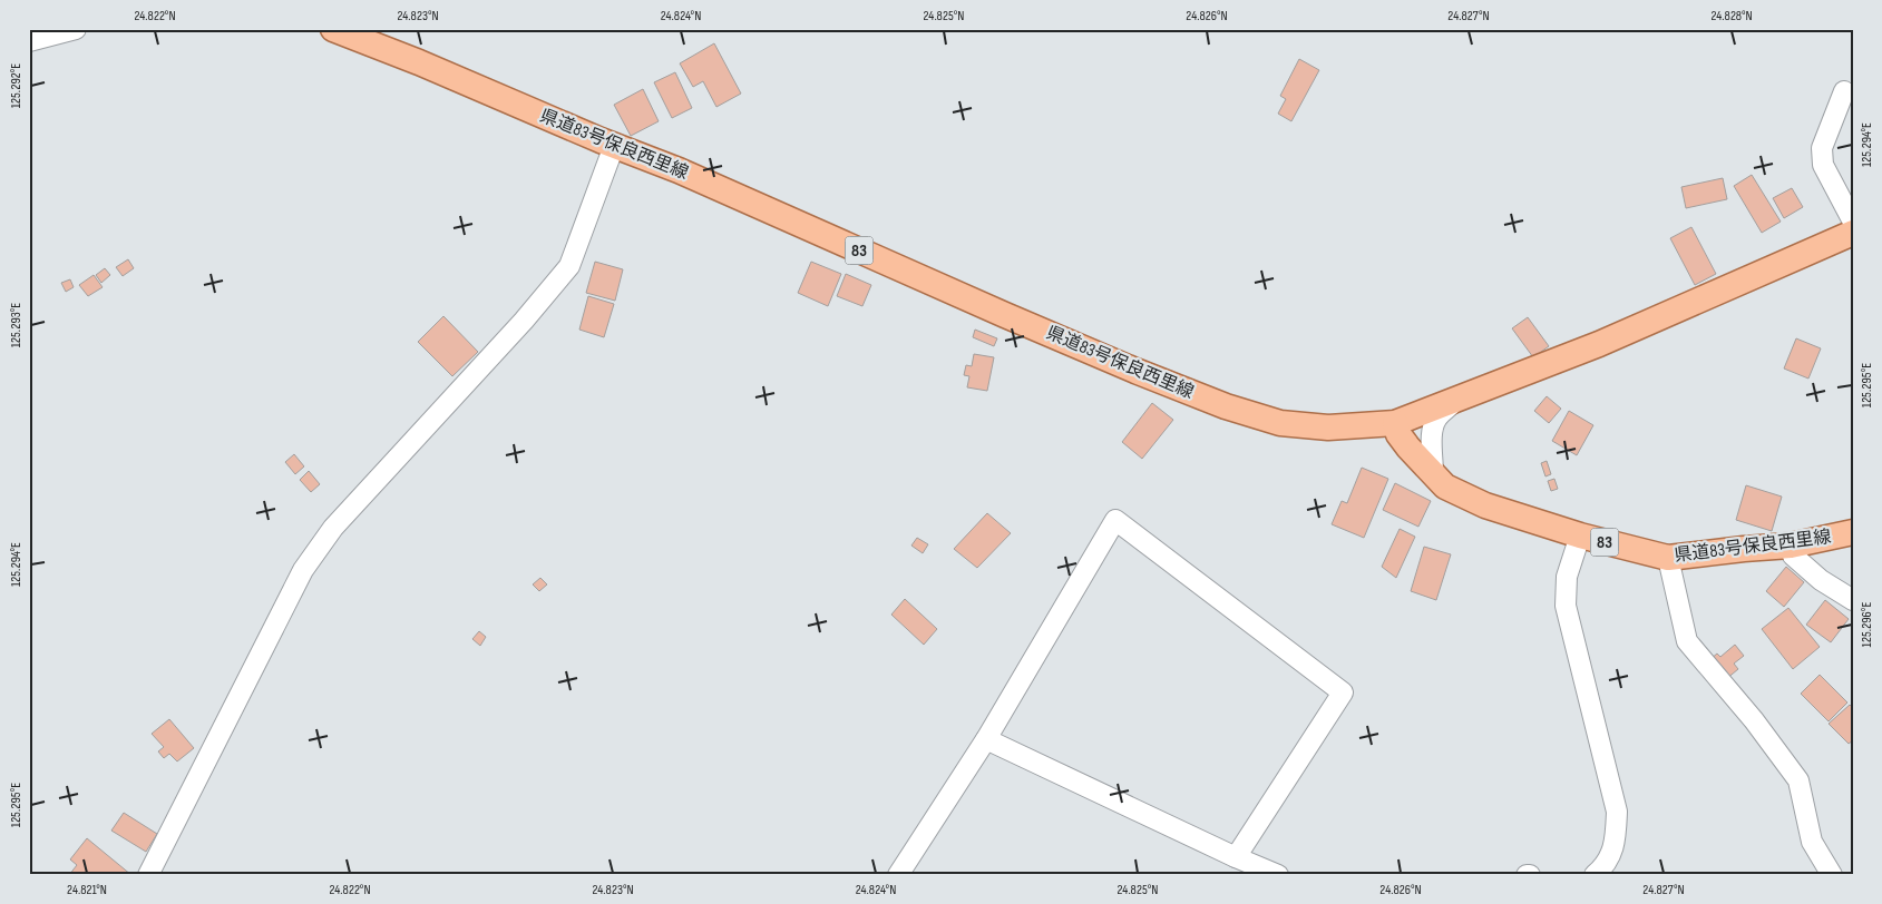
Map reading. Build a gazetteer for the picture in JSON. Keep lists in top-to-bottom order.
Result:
{
  "streets": {
    "main road": ["県道83号保良西里線", "83"]
  },
  "coordinates": [
    "24.822°N",
    "24.823°N",
    "24.824°N",
    "24.825°N",
    "24.826°N",
    "24.827°N",
    "24.828°N",
    "125.292°E",
    "125.294°E",
    "125.293°E",
    "125.295°E",
    "125.296°E",
    "24.821°N"
  ]
}
